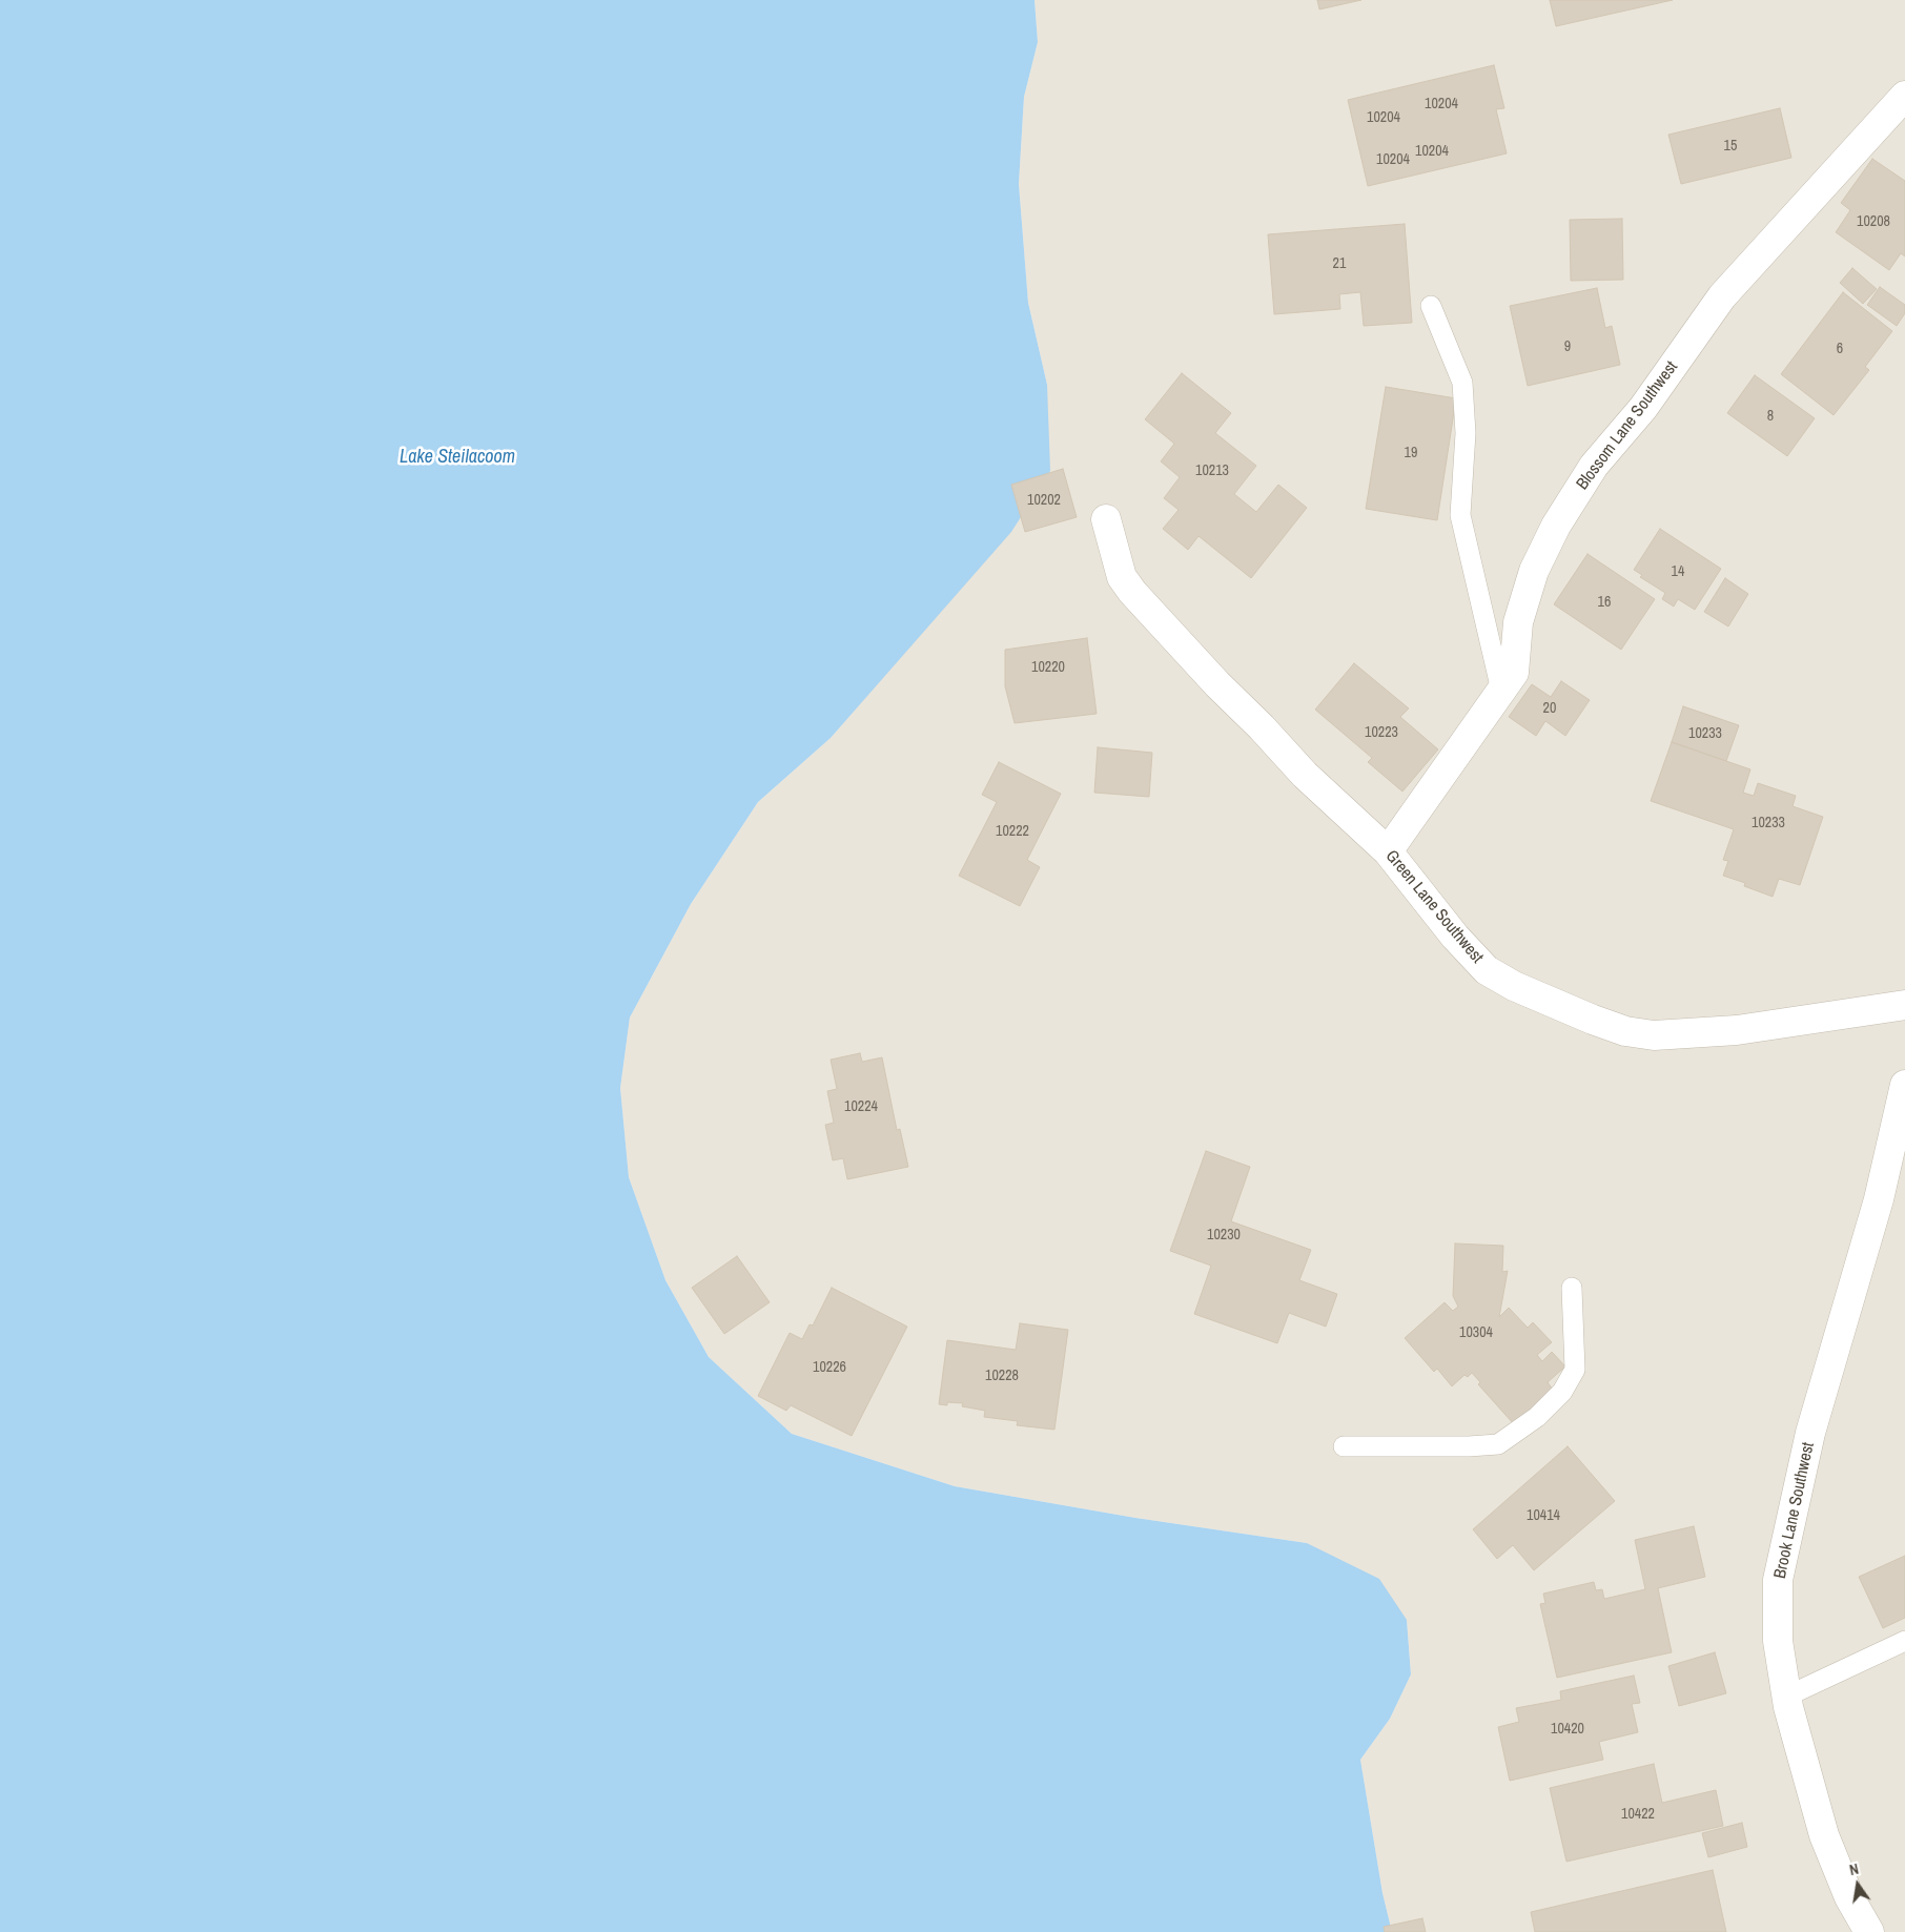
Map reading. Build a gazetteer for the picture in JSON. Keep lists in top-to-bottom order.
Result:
{
  "streets": {
    "street": ["Blossom Lane Southwest", "Green Lane Southwest", "Brook Lane Southwest"]
  },
  "crossings": [
    ["Blossom Lane Southwest", "Green Lane Southwest"]
  ],
  "water": ["Lake Steilacoom"],
  "house_numbers": [
    "10204",
    "10204",
    "15",
    "10204",
    "10204",
    "10208",
    "21",
    "9",
    "6",
    "8",
    "19",
    "10213",
    "10202",
    "14",
    "16",
    "10220",
    "20",
    "10223",
    "10233",
    "10233",
    "10222",
    "10224",
    "10230",
    "10304",
    "10226",
    "10228",
    "10414",
    "10420",
    "10422"
  ],
  "north": "top"
}
